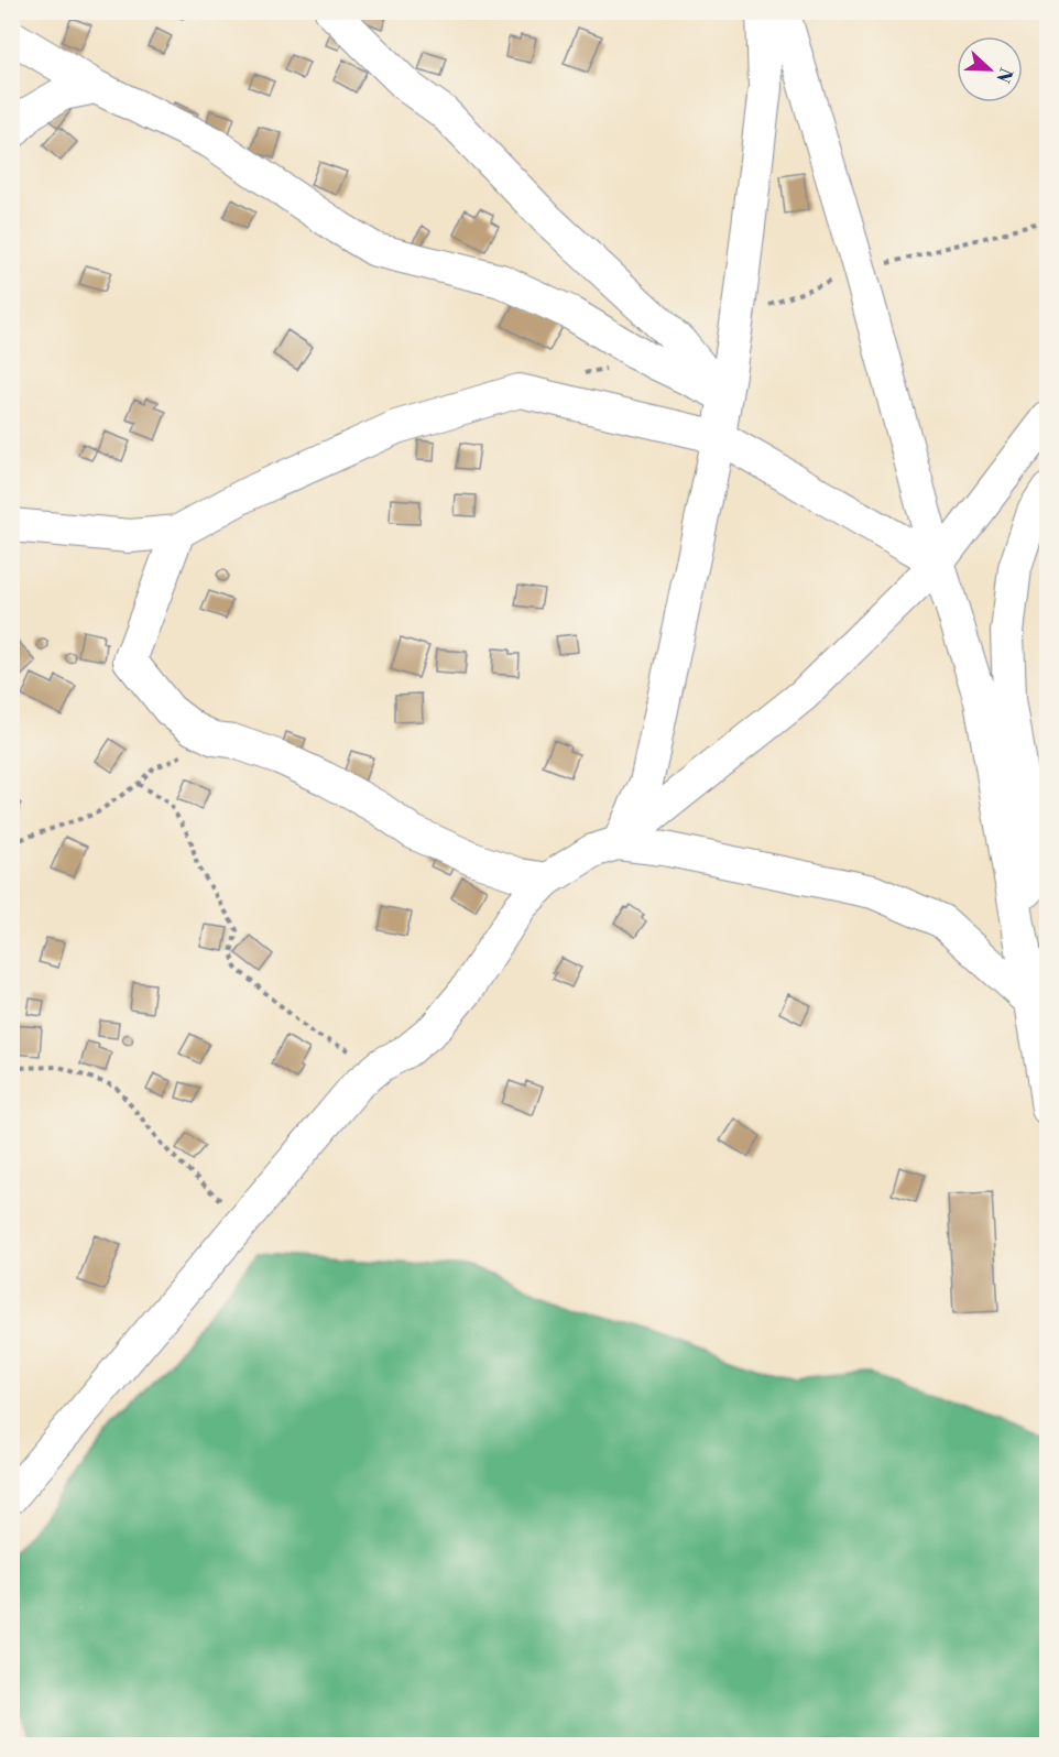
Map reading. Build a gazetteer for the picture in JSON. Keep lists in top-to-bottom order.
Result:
{
  "north": "right"
}
